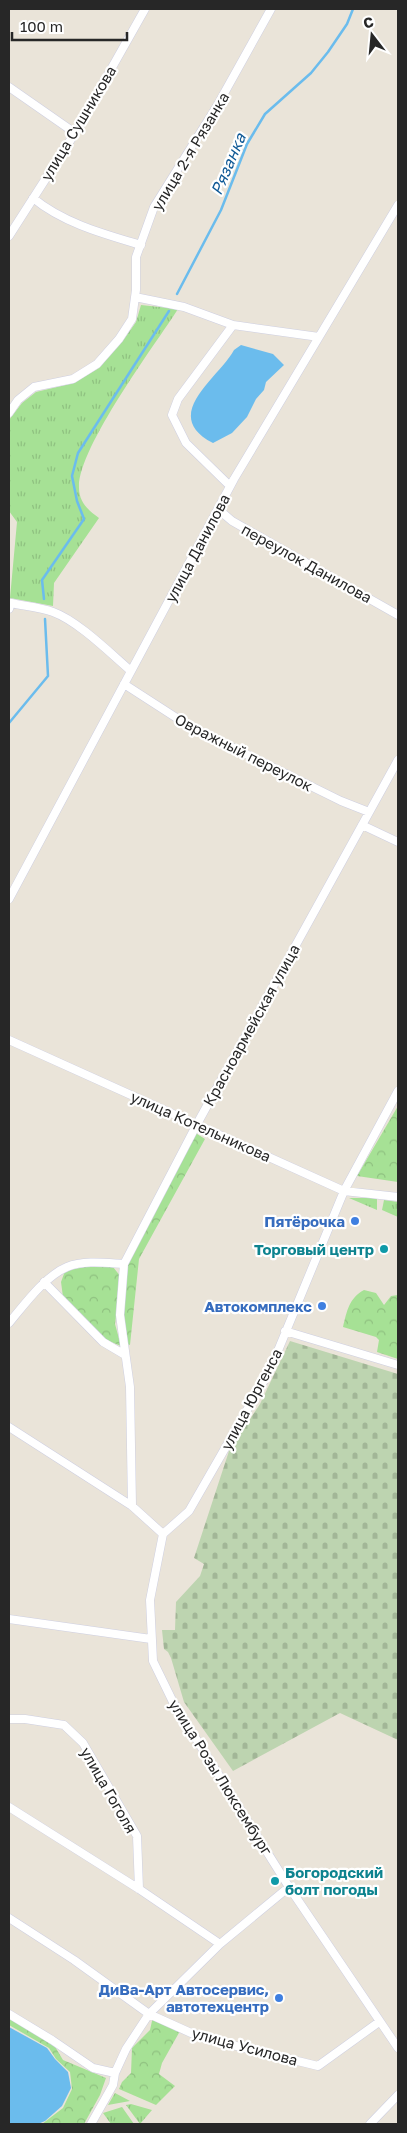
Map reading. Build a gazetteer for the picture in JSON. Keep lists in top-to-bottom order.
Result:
{
  "streets": {
    "street": [
      "улица Сушникова",
      "улица 2-я Рязанка",
      "улица Данилова",
      "переулок Данилова",
      "Овражный переулок",
      "Красноармейская улица",
      "улица Котельникова",
      "улица Юргенса",
      "улица Розы Люксембург",
      "улица Гоголя",
      "улица Усилова"
    ]
  },
  "crossings": [
    ["улица Данилова", "переулок Данилова"],
    ["улица Данилова", "Овражный переулок"],
    ["Овражный переулок", "Красноармейская улица"],
    ["Красноармейская улица", "улица Котельникова"],
    ["улица Котельникова", "улица Юргенса"],
    ["улица Юргенса", "улица Розы Люксембург"],
    ["улица Розы Люксембург", "улица Усилова"]
  ],
  "water": ["Рязанка"],
  "places": [
    "Пятёрочка",
    "Торговый центр",
    "Автокомплекс",
    "Богородский болт погоды",
    "ДиВа-Арт Автосервис, автотехцентр"
  ],
  "scale_bar": "100 m",
  "north": "top"
}
